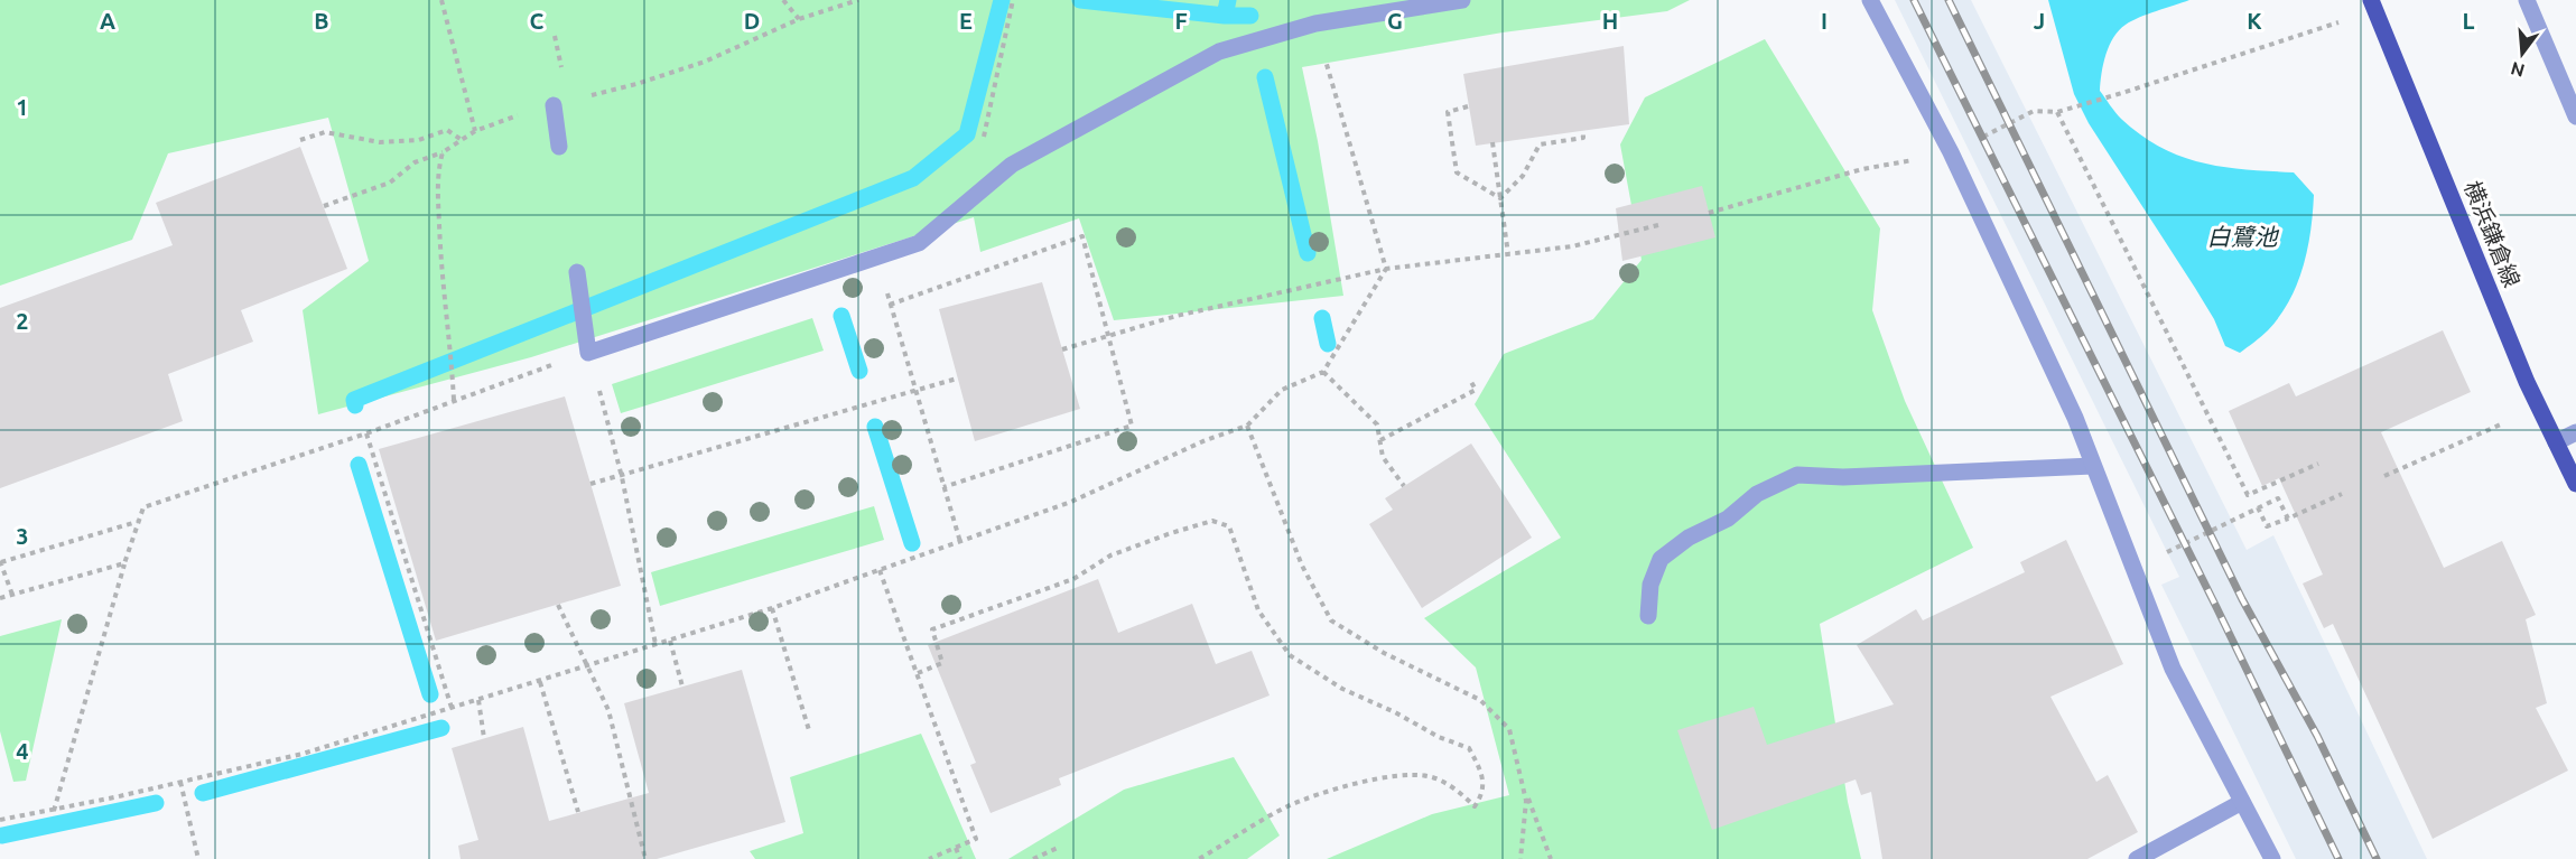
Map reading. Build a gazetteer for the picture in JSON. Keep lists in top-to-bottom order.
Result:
{
  "streets": {
    "main road": ["横浜鎌倉線"]
  },
  "water": ["白鷺池"],
  "north": "bottom",
  "grid": {
    "columns": [
      "A",
      "B",
      "C",
      "D",
      "E",
      "F",
      "G",
      "H",
      "I",
      "J",
      "K",
      "L"
    ],
    "rows": [
      "1",
      "2",
      "3",
      "4"
    ]
  }
}
